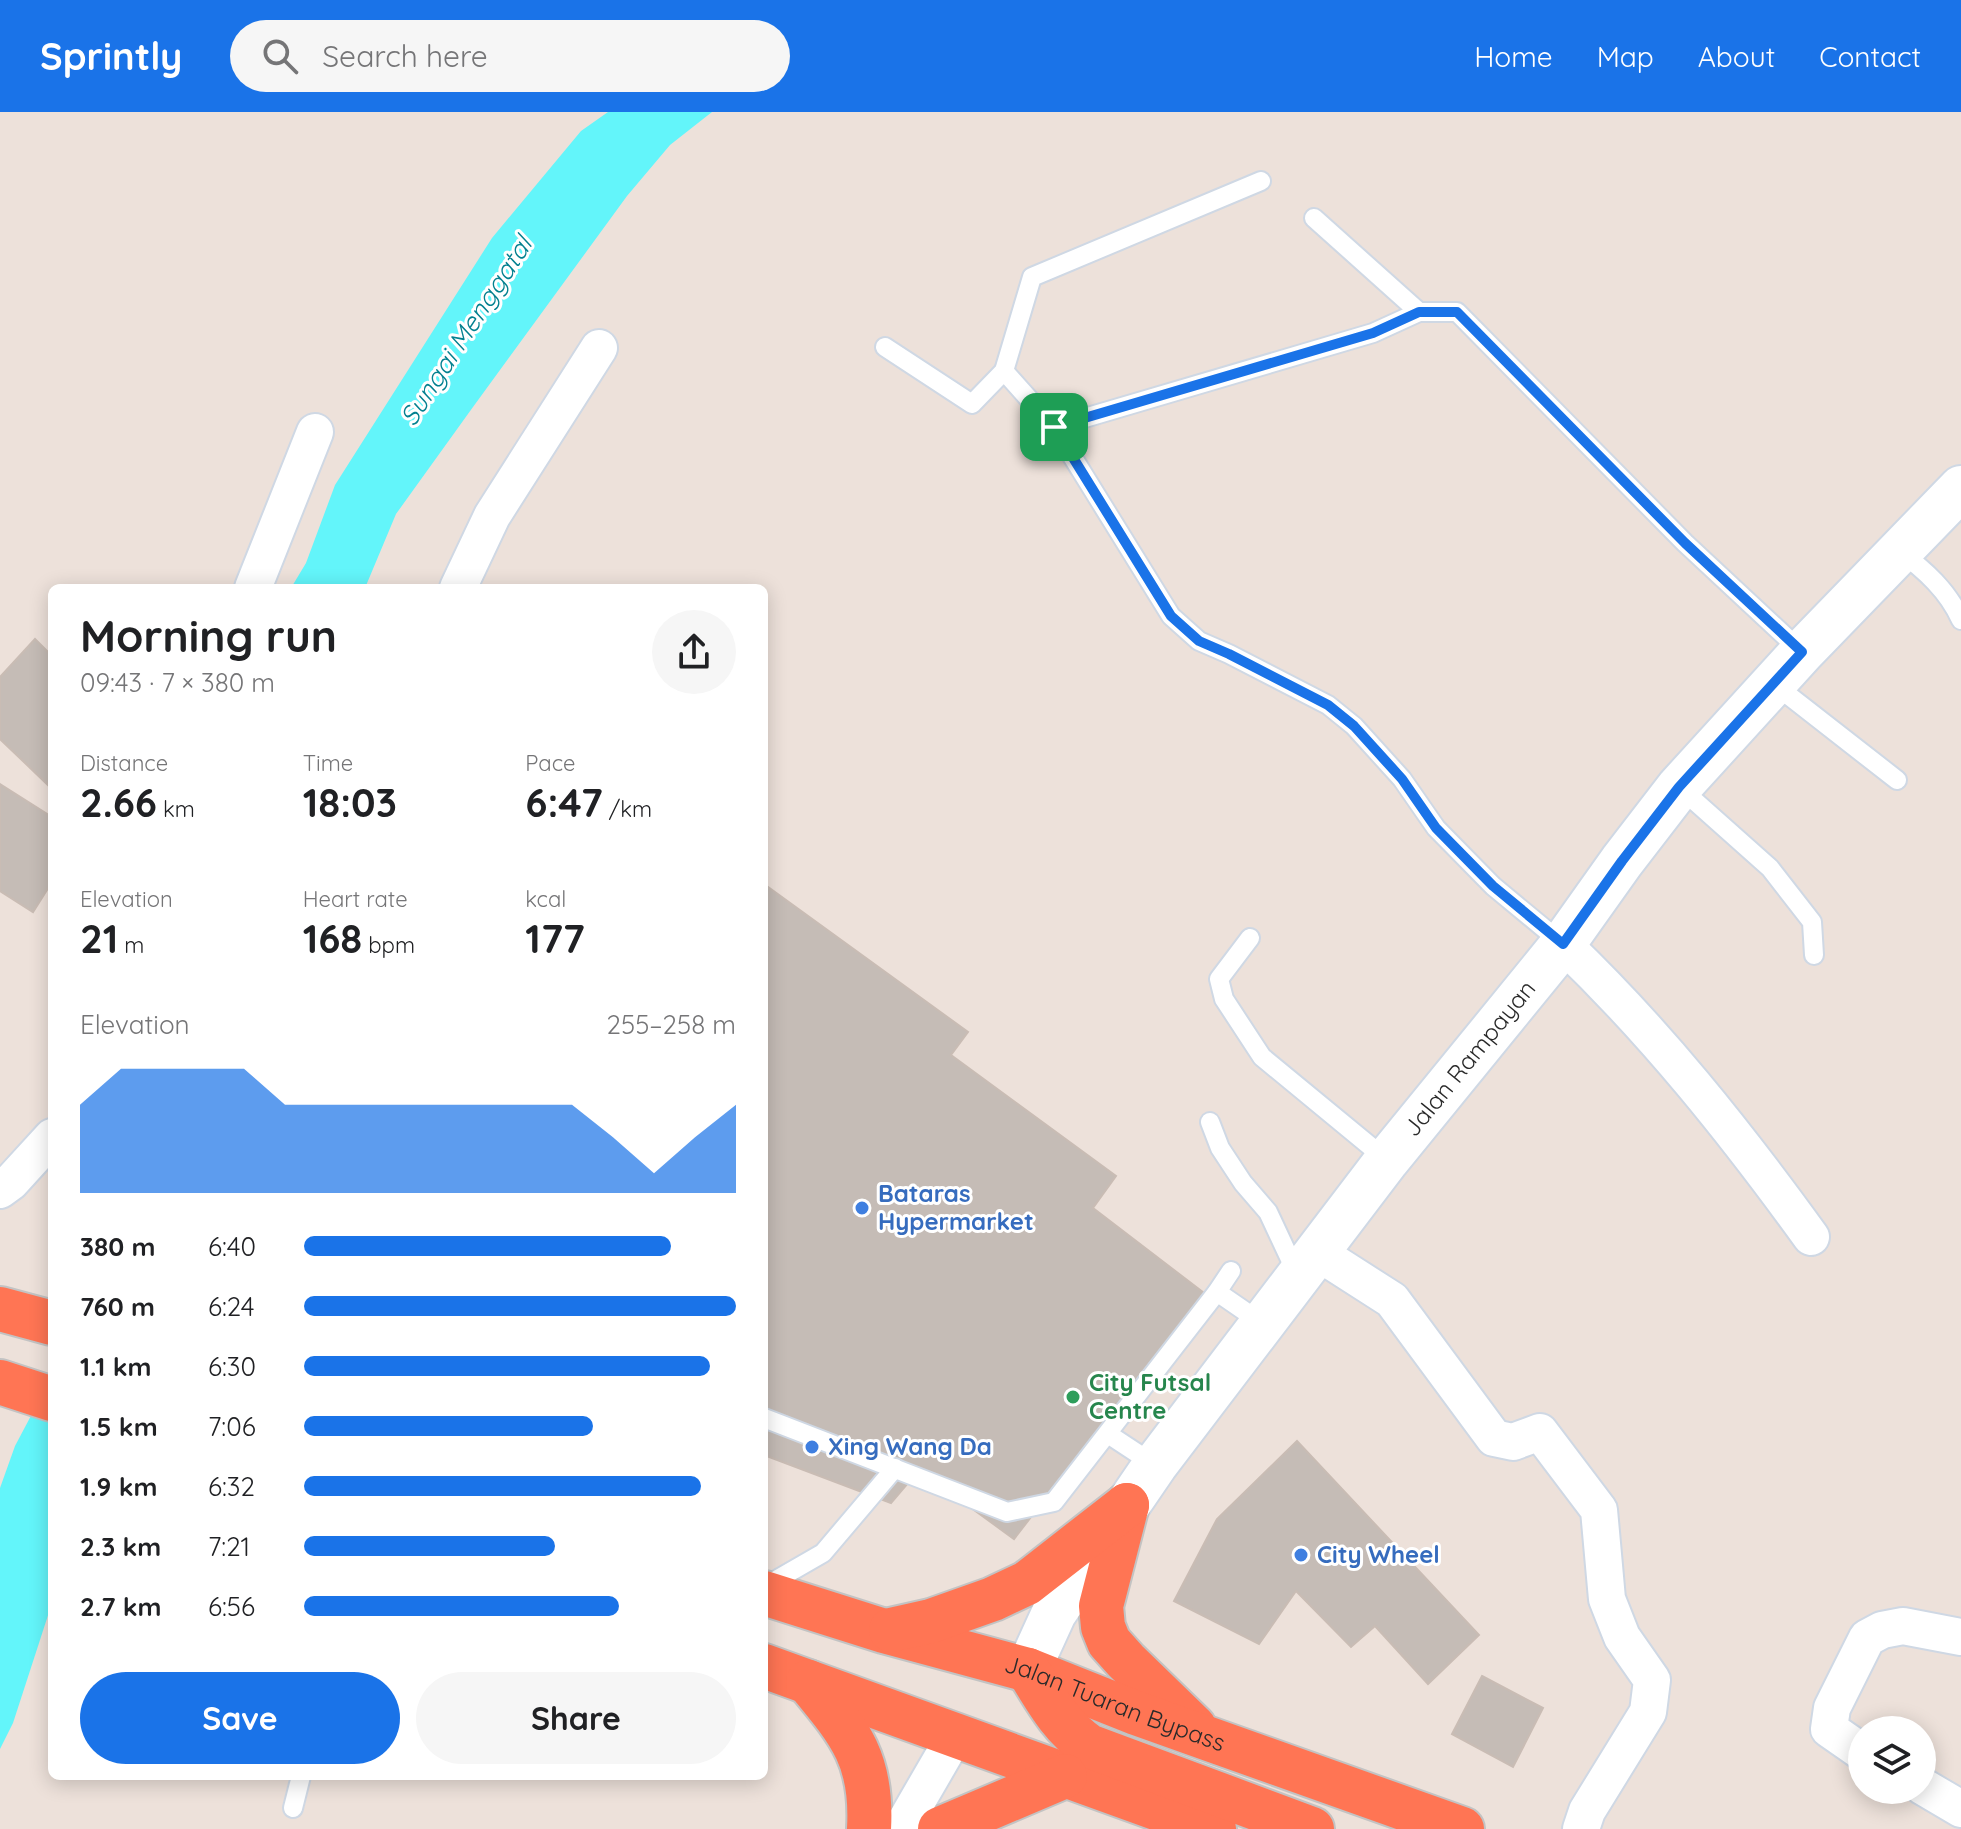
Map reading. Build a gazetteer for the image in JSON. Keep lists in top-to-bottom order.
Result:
{
  "streets": {
    "highway": ["Jalan Tuaran Bypass"],
    "street": ["Jalan Rampayan"]
  },
  "crossings": [
    ["Jalan Rampayan", "Jalan Tuaran Bypass"]
  ],
  "water": ["Sungai Menggatal"],
  "places": [
    "Bataras Hypermarket",
    "City Futsal Centre",
    "Xing Wang Da",
    "City Wheel"
  ],
  "page": {
    "header": "Sprintly",
    "search": "Search here",
    "nav": [
      "Home",
      "Map",
      "About",
      "Contact"
    ],
    "heading": ["Morning run", "09:43 · 7 × 380 m"],
    "stats": [
      ["Distance", "2.66 km"],
      ["Time", "18:03"],
      ["Pace", "6:47 /km"],
      ["Elevation", "21 m"],
      ["Heart rate", "168 bpm"],
      ["kcal", "177"]
    ],
    "chart": ["Elevation", "255–258 m"],
    "list": [
      {
        "name": "380 m",
        "note": "6:40"
      },
      {
        "name": "760 m",
        "note": "6:24"
      },
      {
        "name": "1.1 km",
        "note": "6:30"
      },
      {
        "name": "1.5 km",
        "note": "7:06"
      },
      {
        "name": "1.9 km",
        "note": "6:32"
      },
      {
        "name": "2.3 km",
        "note": "7:21"
      },
      {
        "name": "2.7 km",
        "note": "6:56"
      }
    ],
    "buttons": ["Save", "Share"]
  }
}
